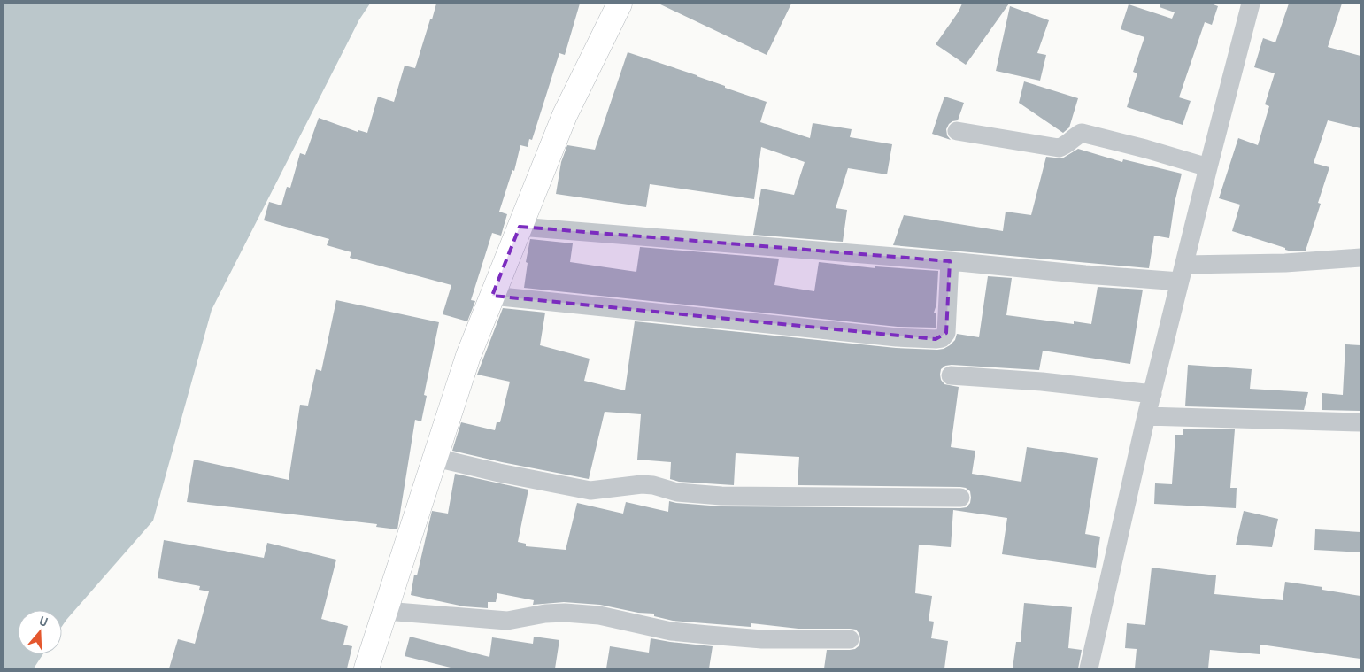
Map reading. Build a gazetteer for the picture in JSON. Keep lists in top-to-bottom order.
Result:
{
  "north": "top"
}
